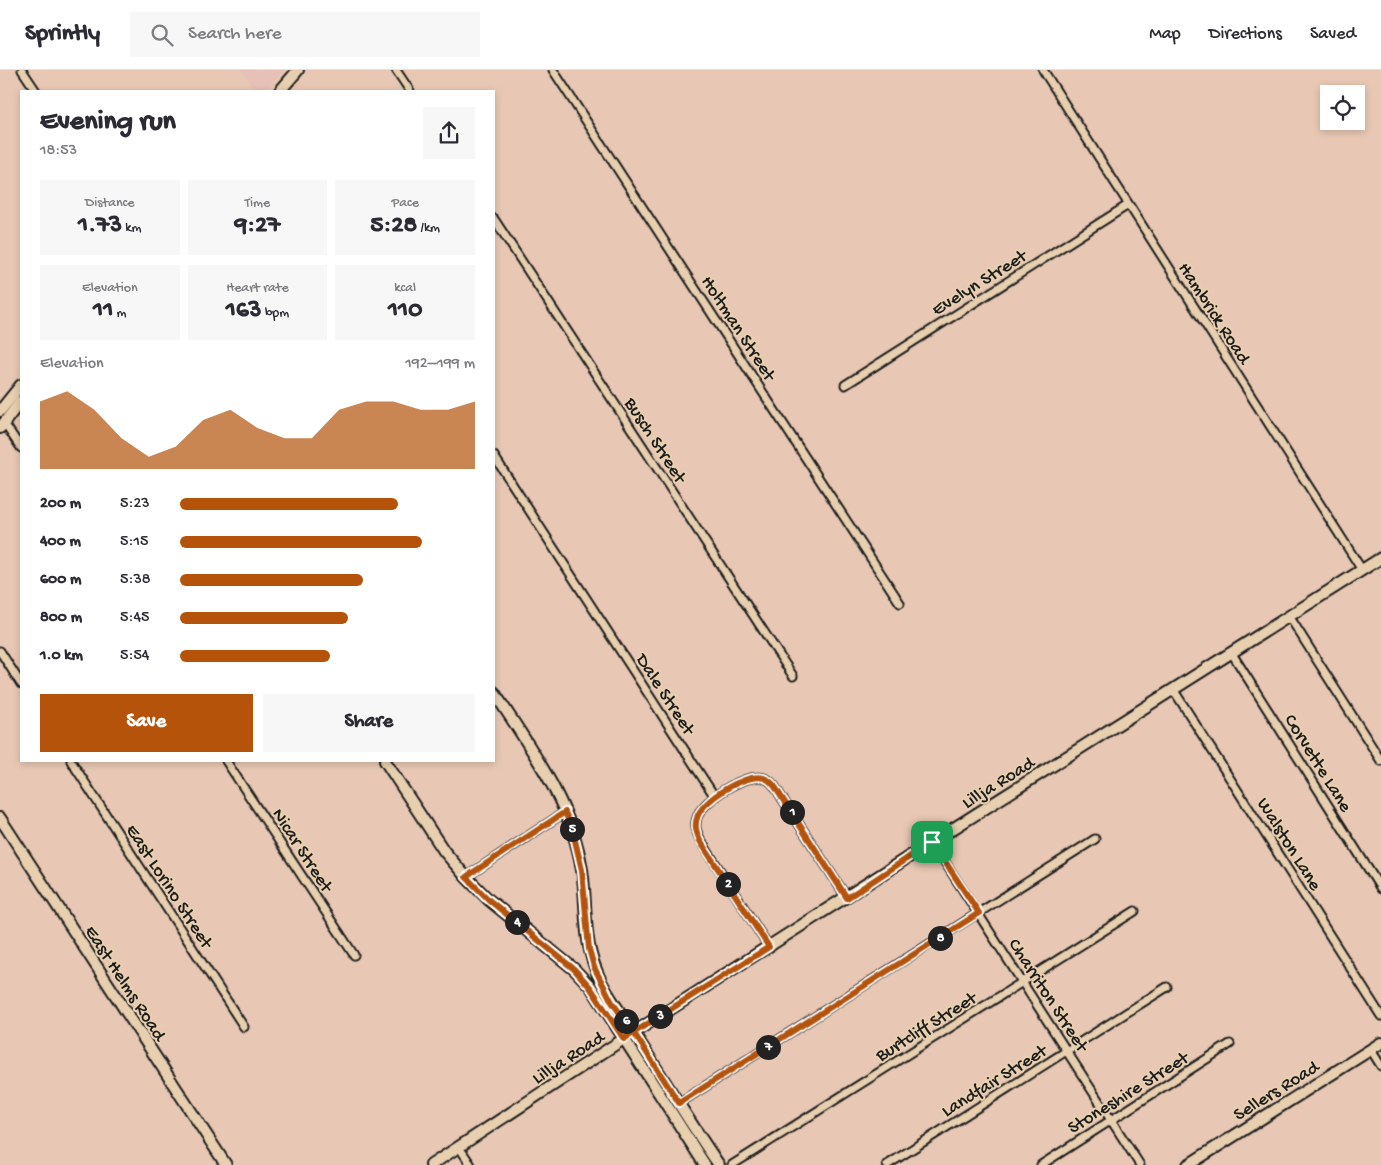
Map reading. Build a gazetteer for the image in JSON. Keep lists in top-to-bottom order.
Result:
{
  "streets": {
    "street": [
      "Evelyn Street",
      "Hambrick Road",
      "Holtman Street",
      "Busch Street",
      "Dale Street",
      "Corvette Lane",
      "Lillja Road",
      "Walston Lane",
      "Nicar Street",
      "East Lorino Street",
      "East Helms Road",
      "Charriton Street",
      "Burtcliff Street",
      "Landfair Street",
      "Sellers Road",
      "Stoneshire Street"
    ]
  },
  "crossings": [
    ["Evelyn Street", "Hambrick Road"],
    ["Hambrick Road", "Lillja Road"],
    ["Corvette Lane", "Lillja Road"],
    ["Lillja Road", "Walston Lane"],
    ["Lillja Road", "Charriton Street"],
    ["Charriton Street", "Burtcliff Street"],
    ["Charriton Street", "Landfair Street"],
    ["Charriton Street", "Stoneshire Street"]
  ],
  "page": {
    "header": "Sprintly",
    "search": "Search here",
    "nav": ["Map", "Directions", "Saved"],
    "heading": ["Evening run", "18:53"],
    "stats": [
      ["Distance", "1.73 km"],
      ["Time", "9:27"],
      ["Pace", "5:28 /km"],
      ["Elevation", "11 m"],
      ["Heart rate", "163 bpm"],
      ["kcal", "110"]
    ],
    "chart": ["Elevation", "192–199 m"],
    "list": [
      {
        "name": "200 m",
        "note": "5:23"
      },
      {
        "name": "400 m",
        "note": "5:15"
      },
      {
        "name": "600 m",
        "note": "5:38"
      },
      {
        "name": "800 m",
        "note": "5:45"
      },
      {
        "name": "1.0 km",
        "note": "5:54"
      }
    ],
    "buttons": ["Save", "Share"],
    "pins": [
      "1",
      "5",
      "2",
      "4",
      "8",
      "3",
      "6",
      "7"
    ]
  }
}
